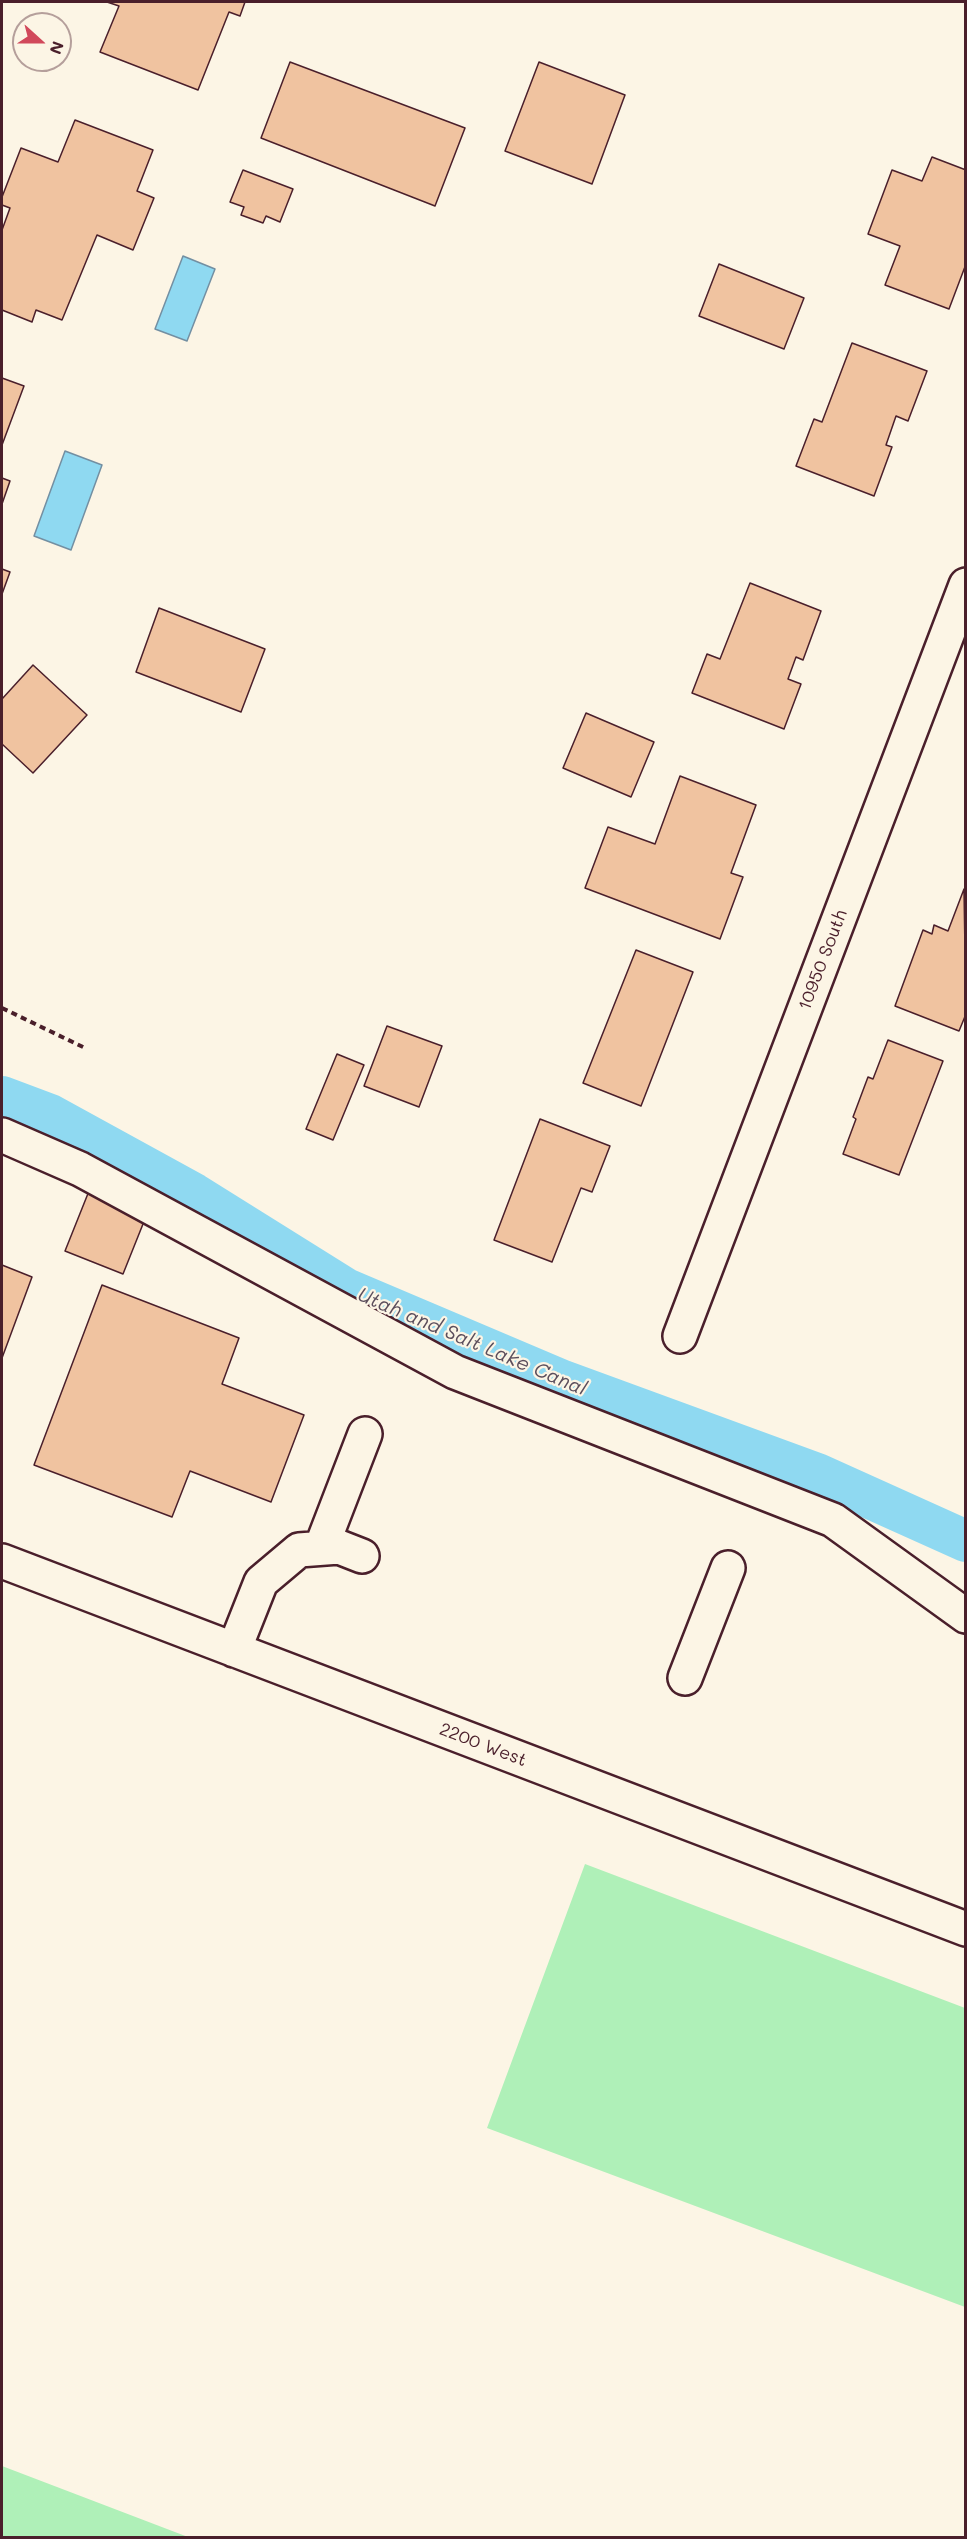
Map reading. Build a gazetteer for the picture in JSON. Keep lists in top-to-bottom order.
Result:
{
  "streets": {
    "street": ["10950 South", "2200 West"]
  },
  "water": ["Utah and Salt Lake Canal"],
  "north": "right"
}
